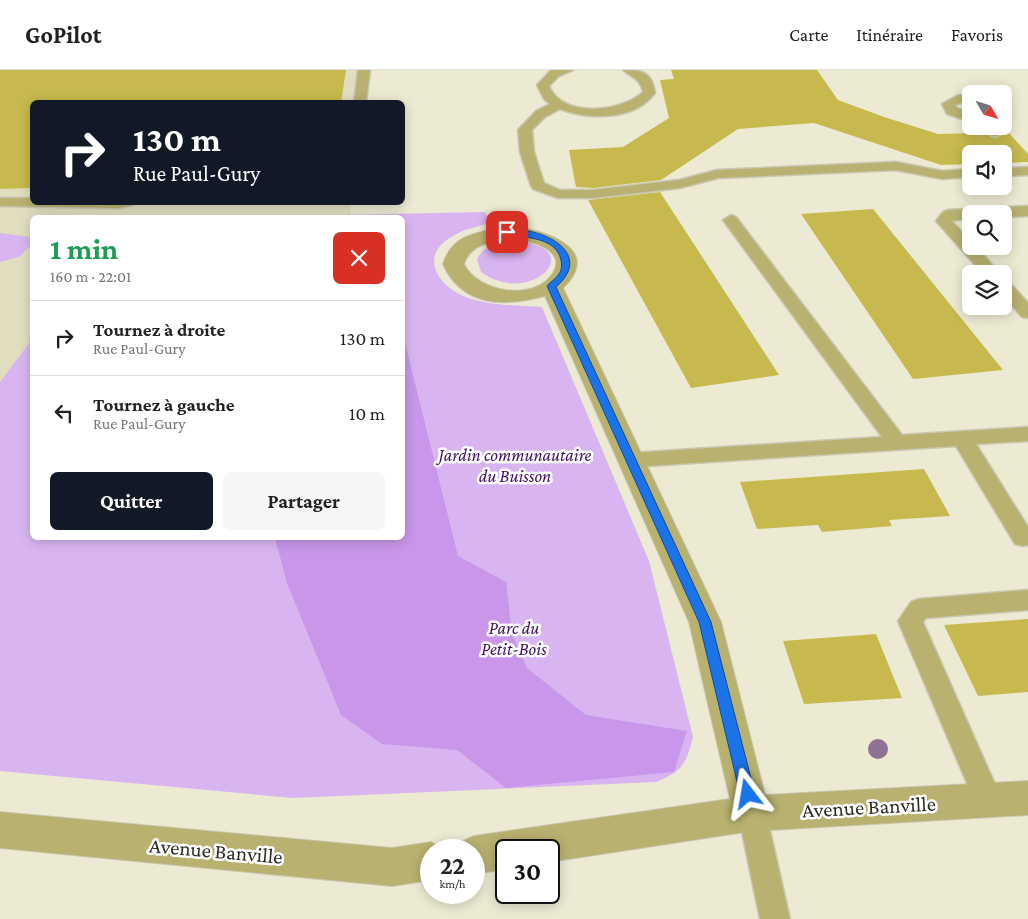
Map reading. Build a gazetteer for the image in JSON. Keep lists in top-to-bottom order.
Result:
{
  "streets": {
    "street": ["Avenue Banville"]
  },
  "parks": ["Jardin communautaire du Buisson", "Parc du Petit-Bois"],
  "north": "bottom right",
  "page": {
    "header": "GoPilot",
    "nav": ["Carte", "Itinéraire", "Favoris"],
    "turn": ["130 m", "Rue Paul-Gury"],
    "heading": ["1 min", "160 m · 22:01"],
    "list": [
      {
        "name": "Tournez à droite",
        "note": "Rue Paul-Gury",
        "value": "130 m"
      },
      {
        "name": "Tournez à gauche",
        "note": "Rue Paul-Gury",
        "value": "10 m"
      }
    ],
    "buttons": ["Quitter", "Partager"],
    "speed": "22 km/h",
    "limit": "30"
  }
}
